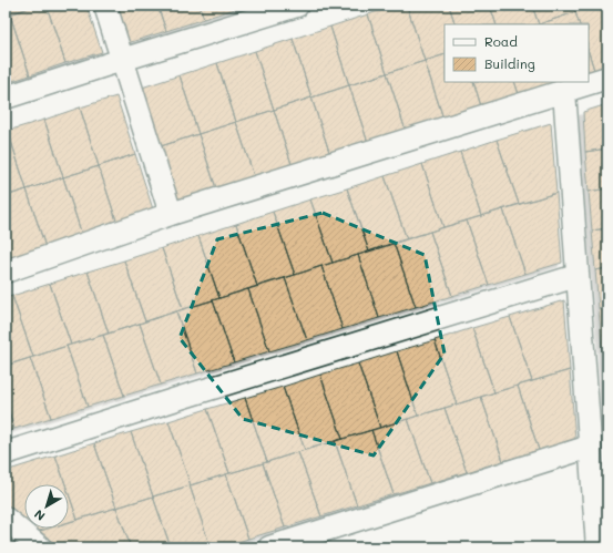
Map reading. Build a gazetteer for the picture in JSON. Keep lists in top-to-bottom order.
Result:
{
  "legend": ["Road", "Building"],
  "north": "bottom left"
}
